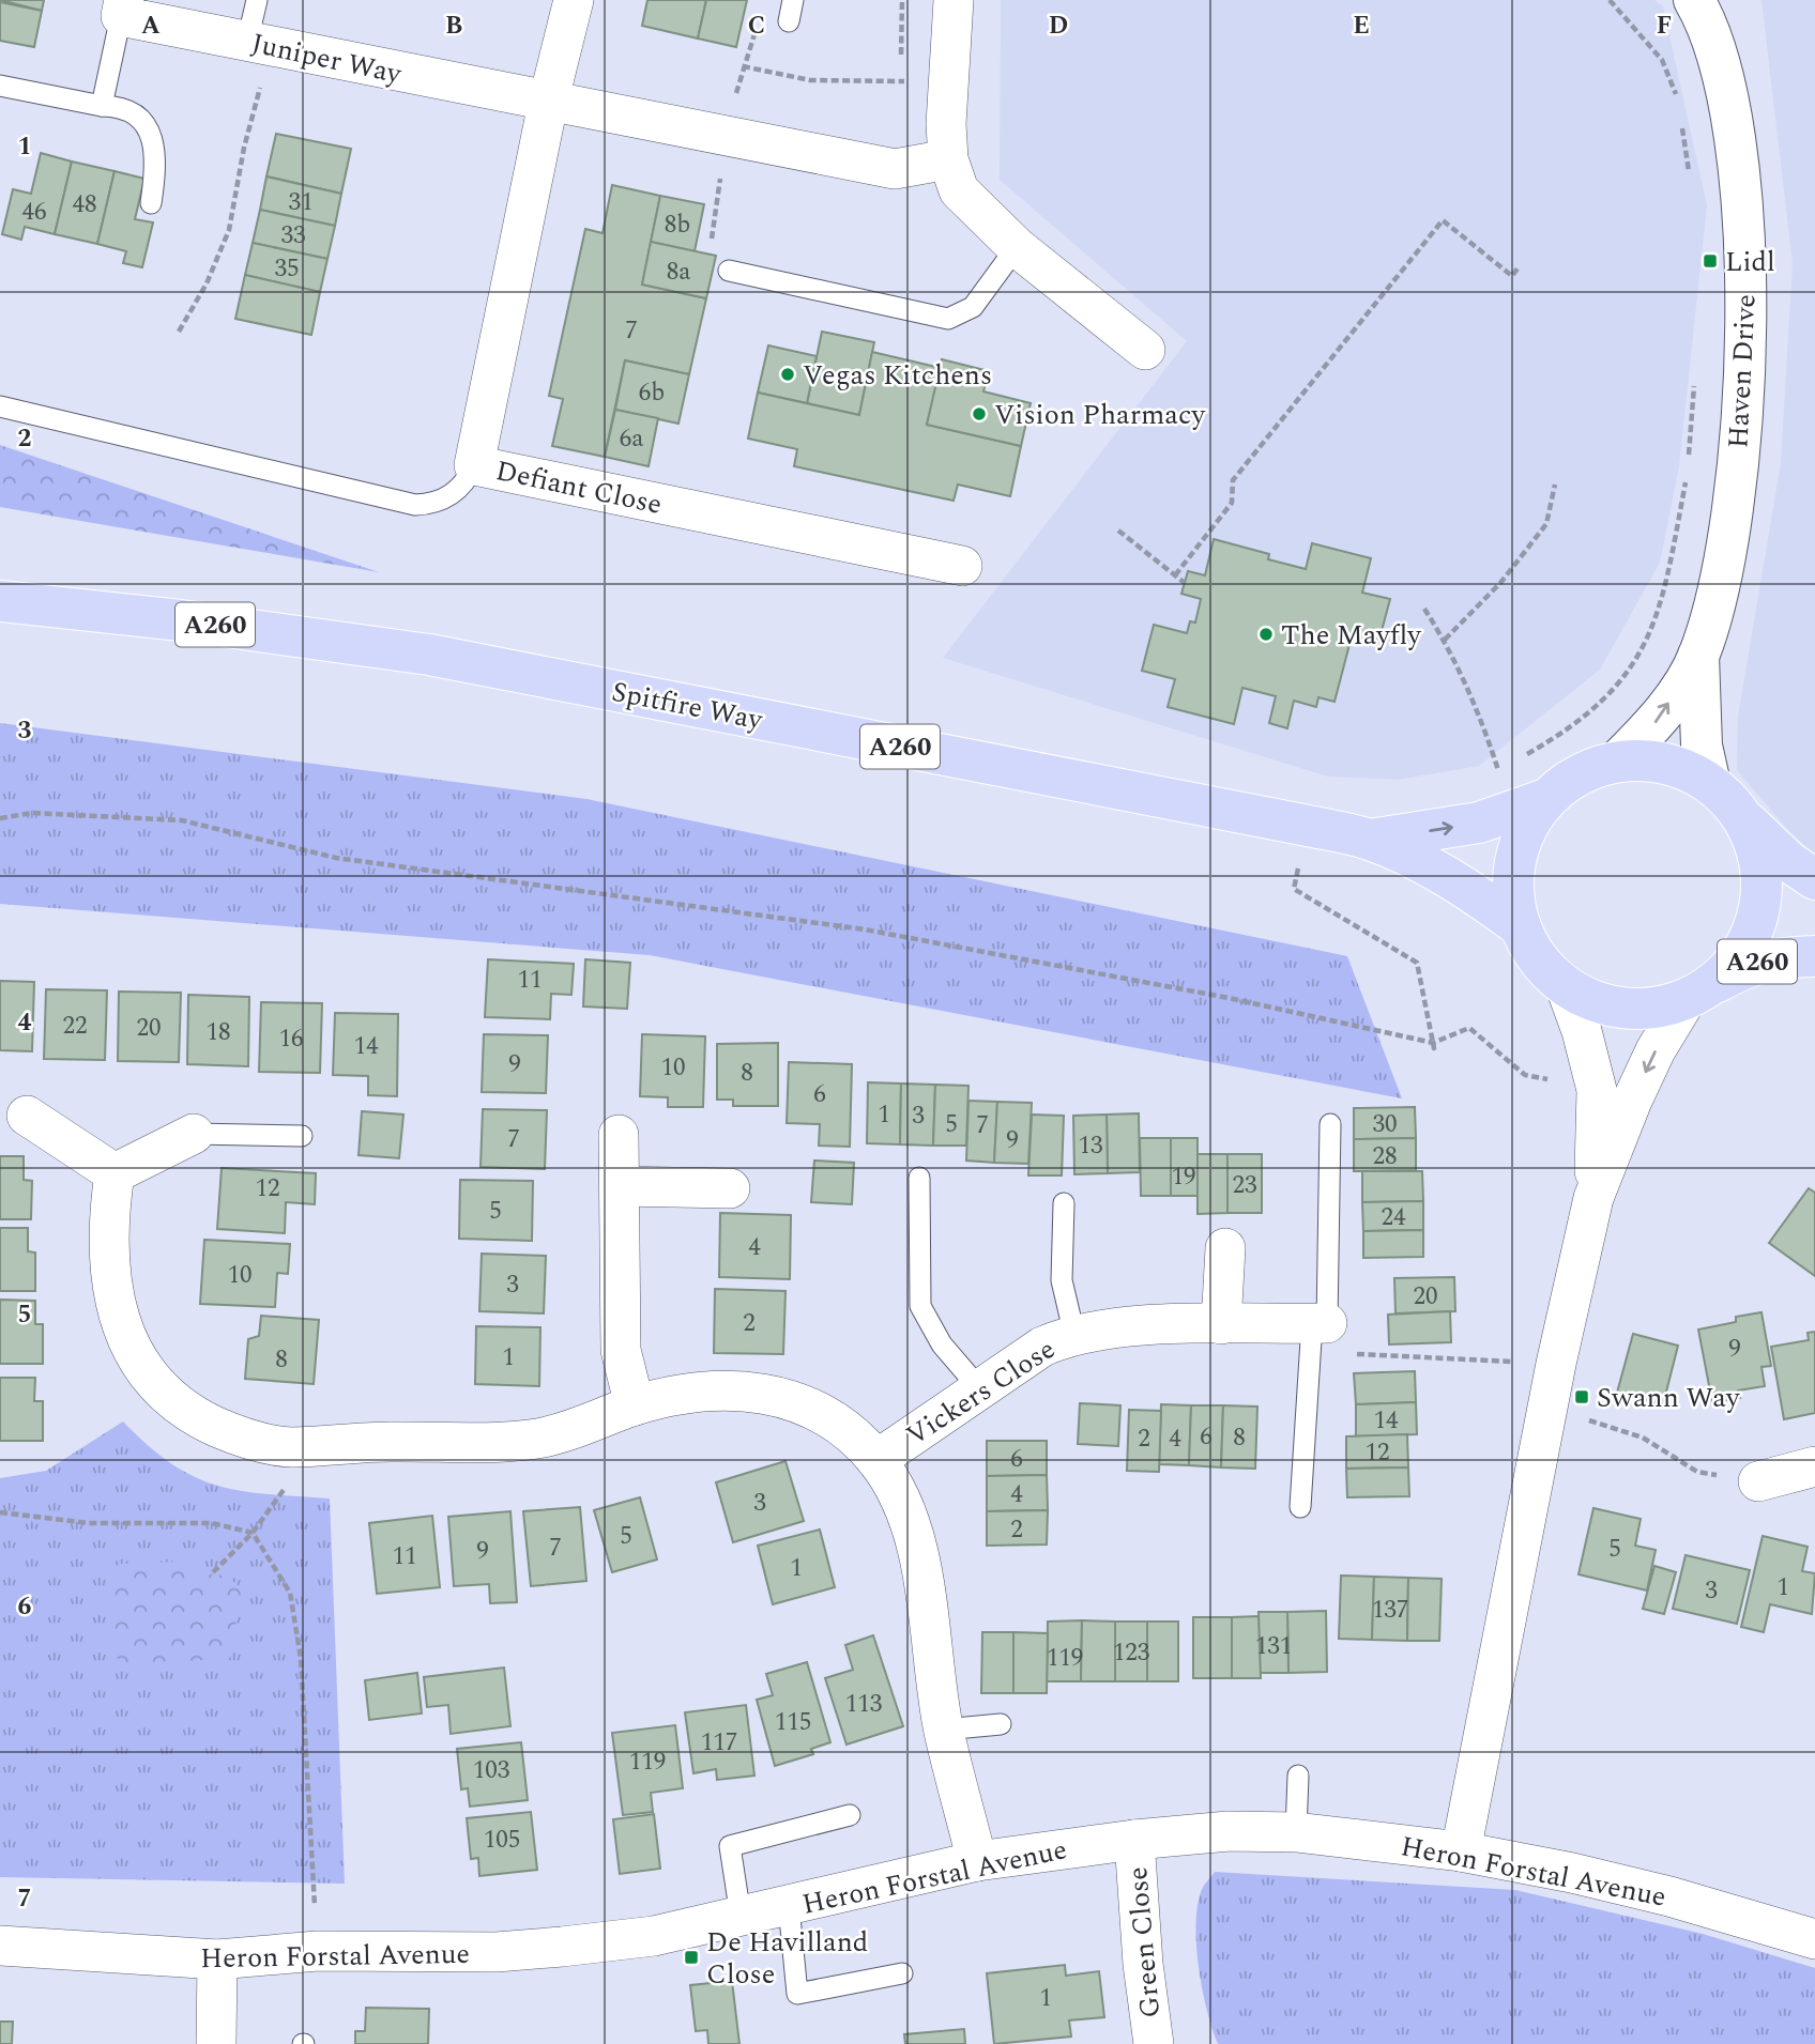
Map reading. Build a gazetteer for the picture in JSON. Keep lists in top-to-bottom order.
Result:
{
  "streets": {
    "main road": ["A260", "Spitfire Way"],
    "street": [
      "Juniper Way",
      "Haven Drive",
      "Defiant Close",
      "Vickers Close",
      "Heron Forstal Avenue",
      "Green Close"
    ]
  },
  "crossings": [
    ["Juniper Way", "Defiant Close"],
    ["Haven Drive", "A260"],
    ["Haven Drive", "Spitfire Way"],
    ["A260", "Spitfire Way"],
    ["Heron Forstal Avenue", "Green Close"]
  ],
  "places": {
    "transit": ["Lidl", "Swann Way", "De Havilland Close"],
    "other": ["Vegas Kitchens", "Vision Pharmacy", "The Mayfly"]
  },
  "house_numbers": [
    "31",
    "48",
    "46",
    "8b",
    "33",
    "35",
    "8a",
    "7",
    "6b",
    "6a",
    "11",
    "22",
    "20",
    "18",
    "16",
    "14",
    "9",
    "10",
    "8",
    "6",
    "1",
    "3",
    "5",
    "30",
    "7",
    "7",
    "9",
    "13",
    "28",
    "19",
    "23",
    "12",
    "5",
    "24",
    "4",
    "10",
    "3",
    "20",
    "2",
    "9",
    "1",
    "8",
    "14",
    "6",
    "8",
    "2",
    "4",
    "12",
    "6",
    "4",
    "3",
    "2",
    "5",
    "7",
    "5",
    "9",
    "11",
    "1",
    "1",
    "3",
    "137",
    "131",
    "123",
    "119",
    "113",
    "115",
    "117",
    "119",
    "103",
    "105",
    "1"
  ],
  "grid": {
    "columns": [
      "A",
      "B",
      "C",
      "D",
      "E",
      "F"
    ],
    "rows": [
      "1",
      "2",
      "3",
      "4",
      "5",
      "6",
      "7"
    ]
  }
}
